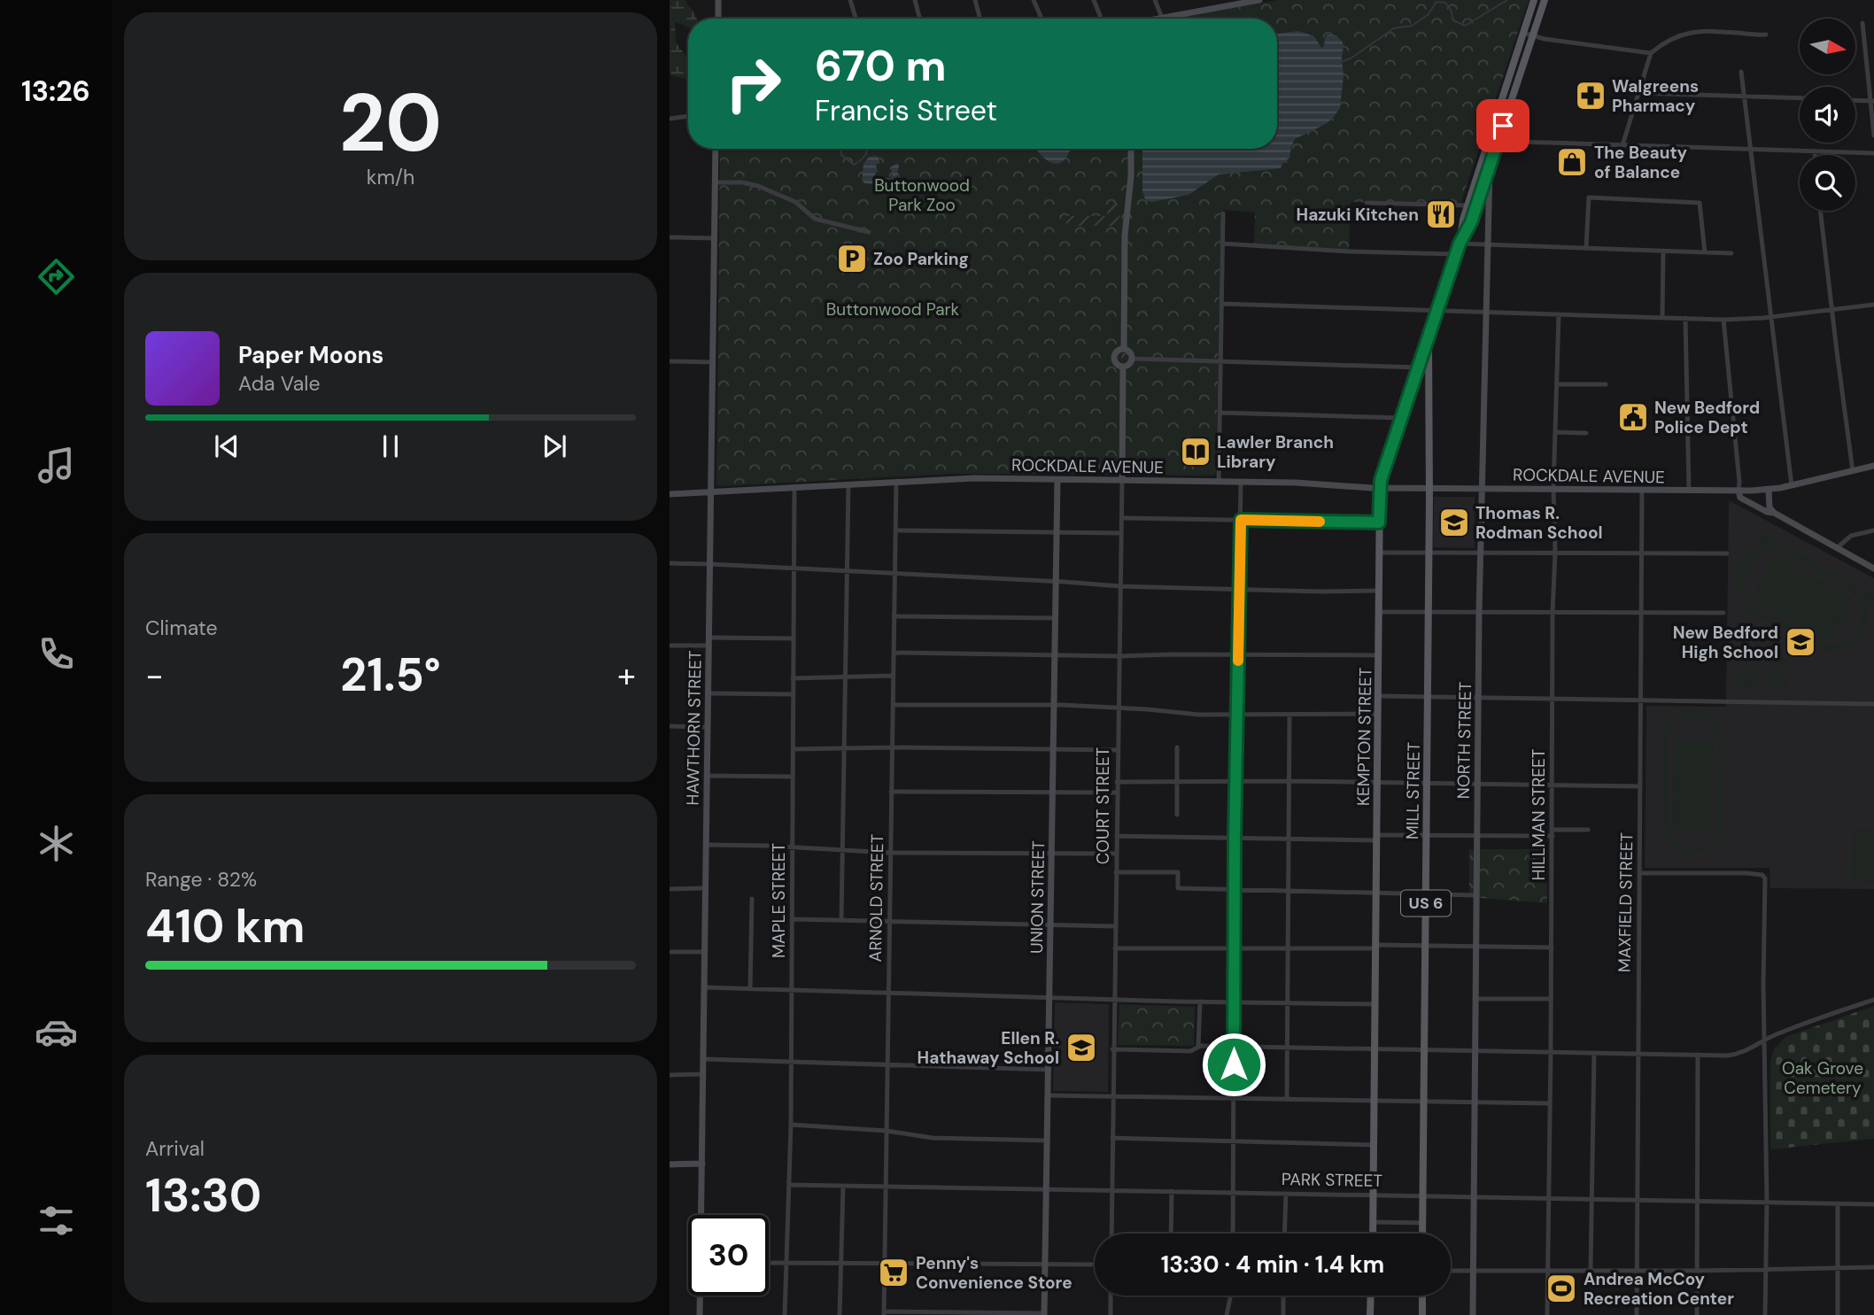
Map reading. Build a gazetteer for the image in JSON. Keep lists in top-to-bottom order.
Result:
{
  "streets": {
    "main road": [
      "ROCKDALE AVENUE",
      "HAWTHORN STREET",
      "KEMPTON STREET",
      "NORTH STREET",
      "MILL STREET",
      "COURT STREET",
      "UNION STREET",
      "US 6"
    ],
    "street": [
      "HILLMAN STREET",
      "ARNOLD STREET",
      "MAPLE STREET",
      "MAXFIELD STREET",
      "PARK STREET"
    ]
  },
  "crossings": [
    ["ROCKDALE AVENUE", "HAWTHORN STREET"],
    ["ROCKDALE AVENUE", "KEMPTON STREET"],
    ["ROCKDALE AVENUE", "NORTH STREET"],
    ["ROCKDALE AVENUE", "MILL STREET"],
    ["ROCKDALE AVENUE", "COURT STREET"],
    ["ROCKDALE AVENUE", "HILLMAN STREET"],
    ["ROCKDALE AVENUE", "UNION STREET"],
    ["ROCKDALE AVENUE", "ARNOLD STREET"],
    ["ROCKDALE AVENUE", "MAPLE STREET"],
    ["ROCKDALE AVENUE", "MAXFIELD STREET"],
    ["KEMPTON STREET", "NORTH STREET"],
    ["KEMPTON STREET", "MILL STREET"],
    ["KEMPTON STREET", "PARK STREET"],
    ["NORTH STREET", "PARK STREET"],
    ["MILL STREET", "PARK STREET"],
    ["COURT STREET", "PARK STREET"],
    ["HILLMAN STREET", "PARK STREET"],
    ["UNION STREET", "PARK STREET"],
    ["ARNOLD STREET", "PARK STREET"],
    ["MAPLE STREET", "PARK STREET"],
    ["MAXFIELD STREET", "PARK STREET"]
  ],
  "parks": ["Buttonwood Park Zoo", "Buttonwood Park", "Oak Grove Cemetery"],
  "places": {
    "pharmacy": ["Walgreens Pharmacy"],
    "shop": ["The Beauty of Balance"],
    "restaurant": ["Hazuki Kitchen"],
    "parking": ["Zoo Parking"],
    "public building": ["New Bedford Police Dept"],
    "library": ["Lawler Branch Library"],
    "school or university": ["Thomas R. Rodman School", "New Bedford High School", "Ellen R. Hathaway School"],
    "supermarket": ["Penny's Convenience Store"],
    "sports": ["Andrea McCoy Recreation Center"]
  },
  "north": "right",
  "page": {
    "tabs": "13:26",
    "tile": [
      ["20", "km/h"],
      "Climate",
      ["Range · 82%", "410 km"],
      ["Arrival", "13:30"]
    ],
    "turn": ["670 m", "Francis Street"],
    "song": ["Paper Moons", "Ada Vale"],
    "heat": ["−", "21.5°", "+"],
    "limit": "30",
    "trip": "13:30 · 4 min · 1.4 km"
  }
}
